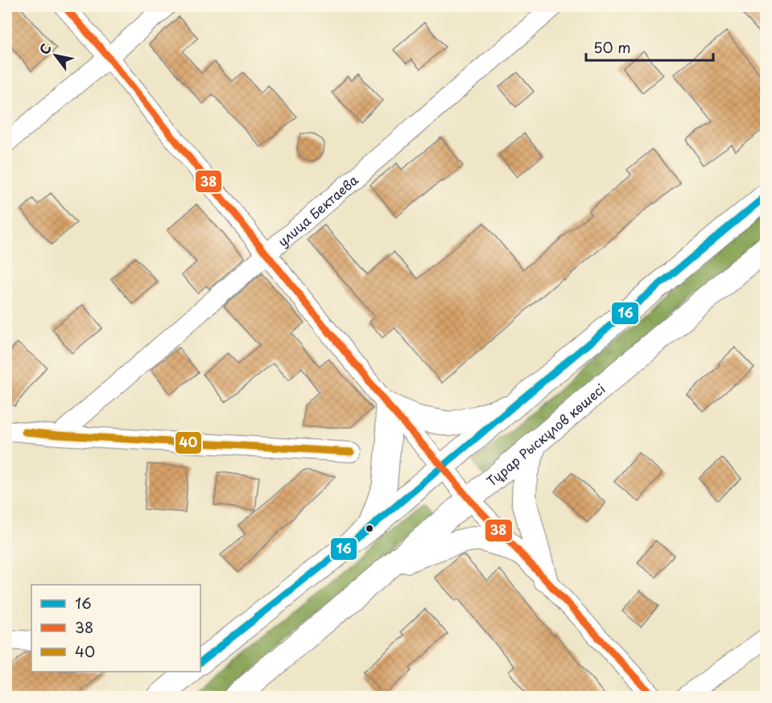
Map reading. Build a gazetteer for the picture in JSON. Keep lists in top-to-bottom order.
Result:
{
  "streets": {
    "main road": ["Тұрар Рыскұлов көшесі"],
    "street": ["улица Бектаева"]
  },
  "lines": ["transit line 38", "transit line 16", "transit line 40"],
  "legend": ["16", "38", "40"],
  "scale_bar": "50 m",
  "north": "top left"
}
